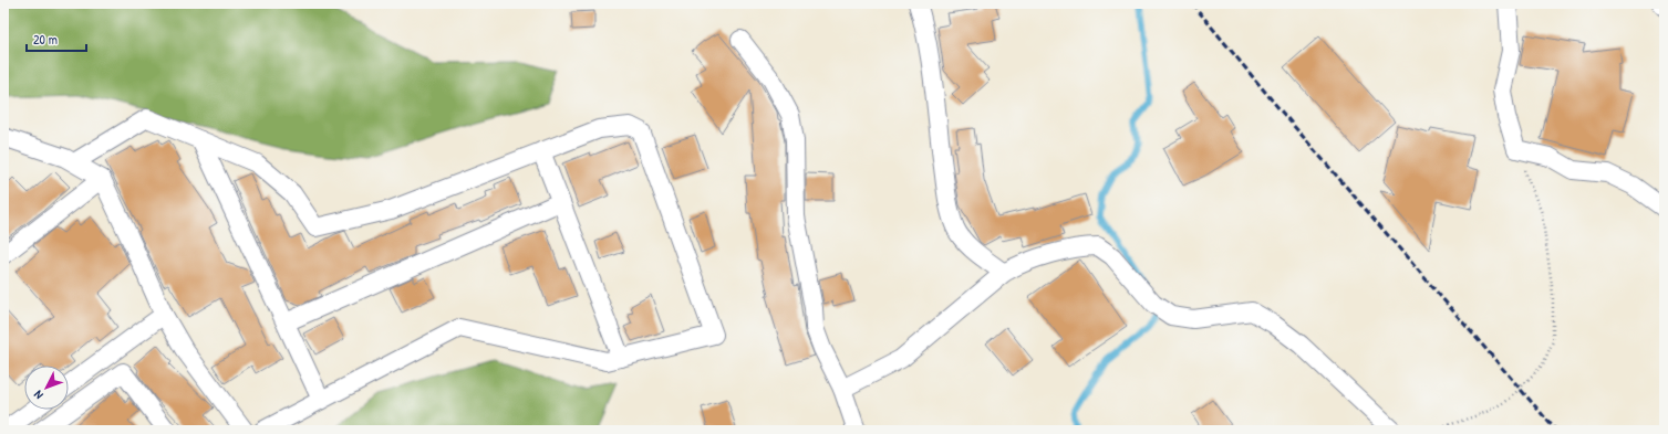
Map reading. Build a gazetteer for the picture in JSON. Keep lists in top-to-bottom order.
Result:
{
  "scale_bar": "20 m",
  "north": "bottom left"
}
